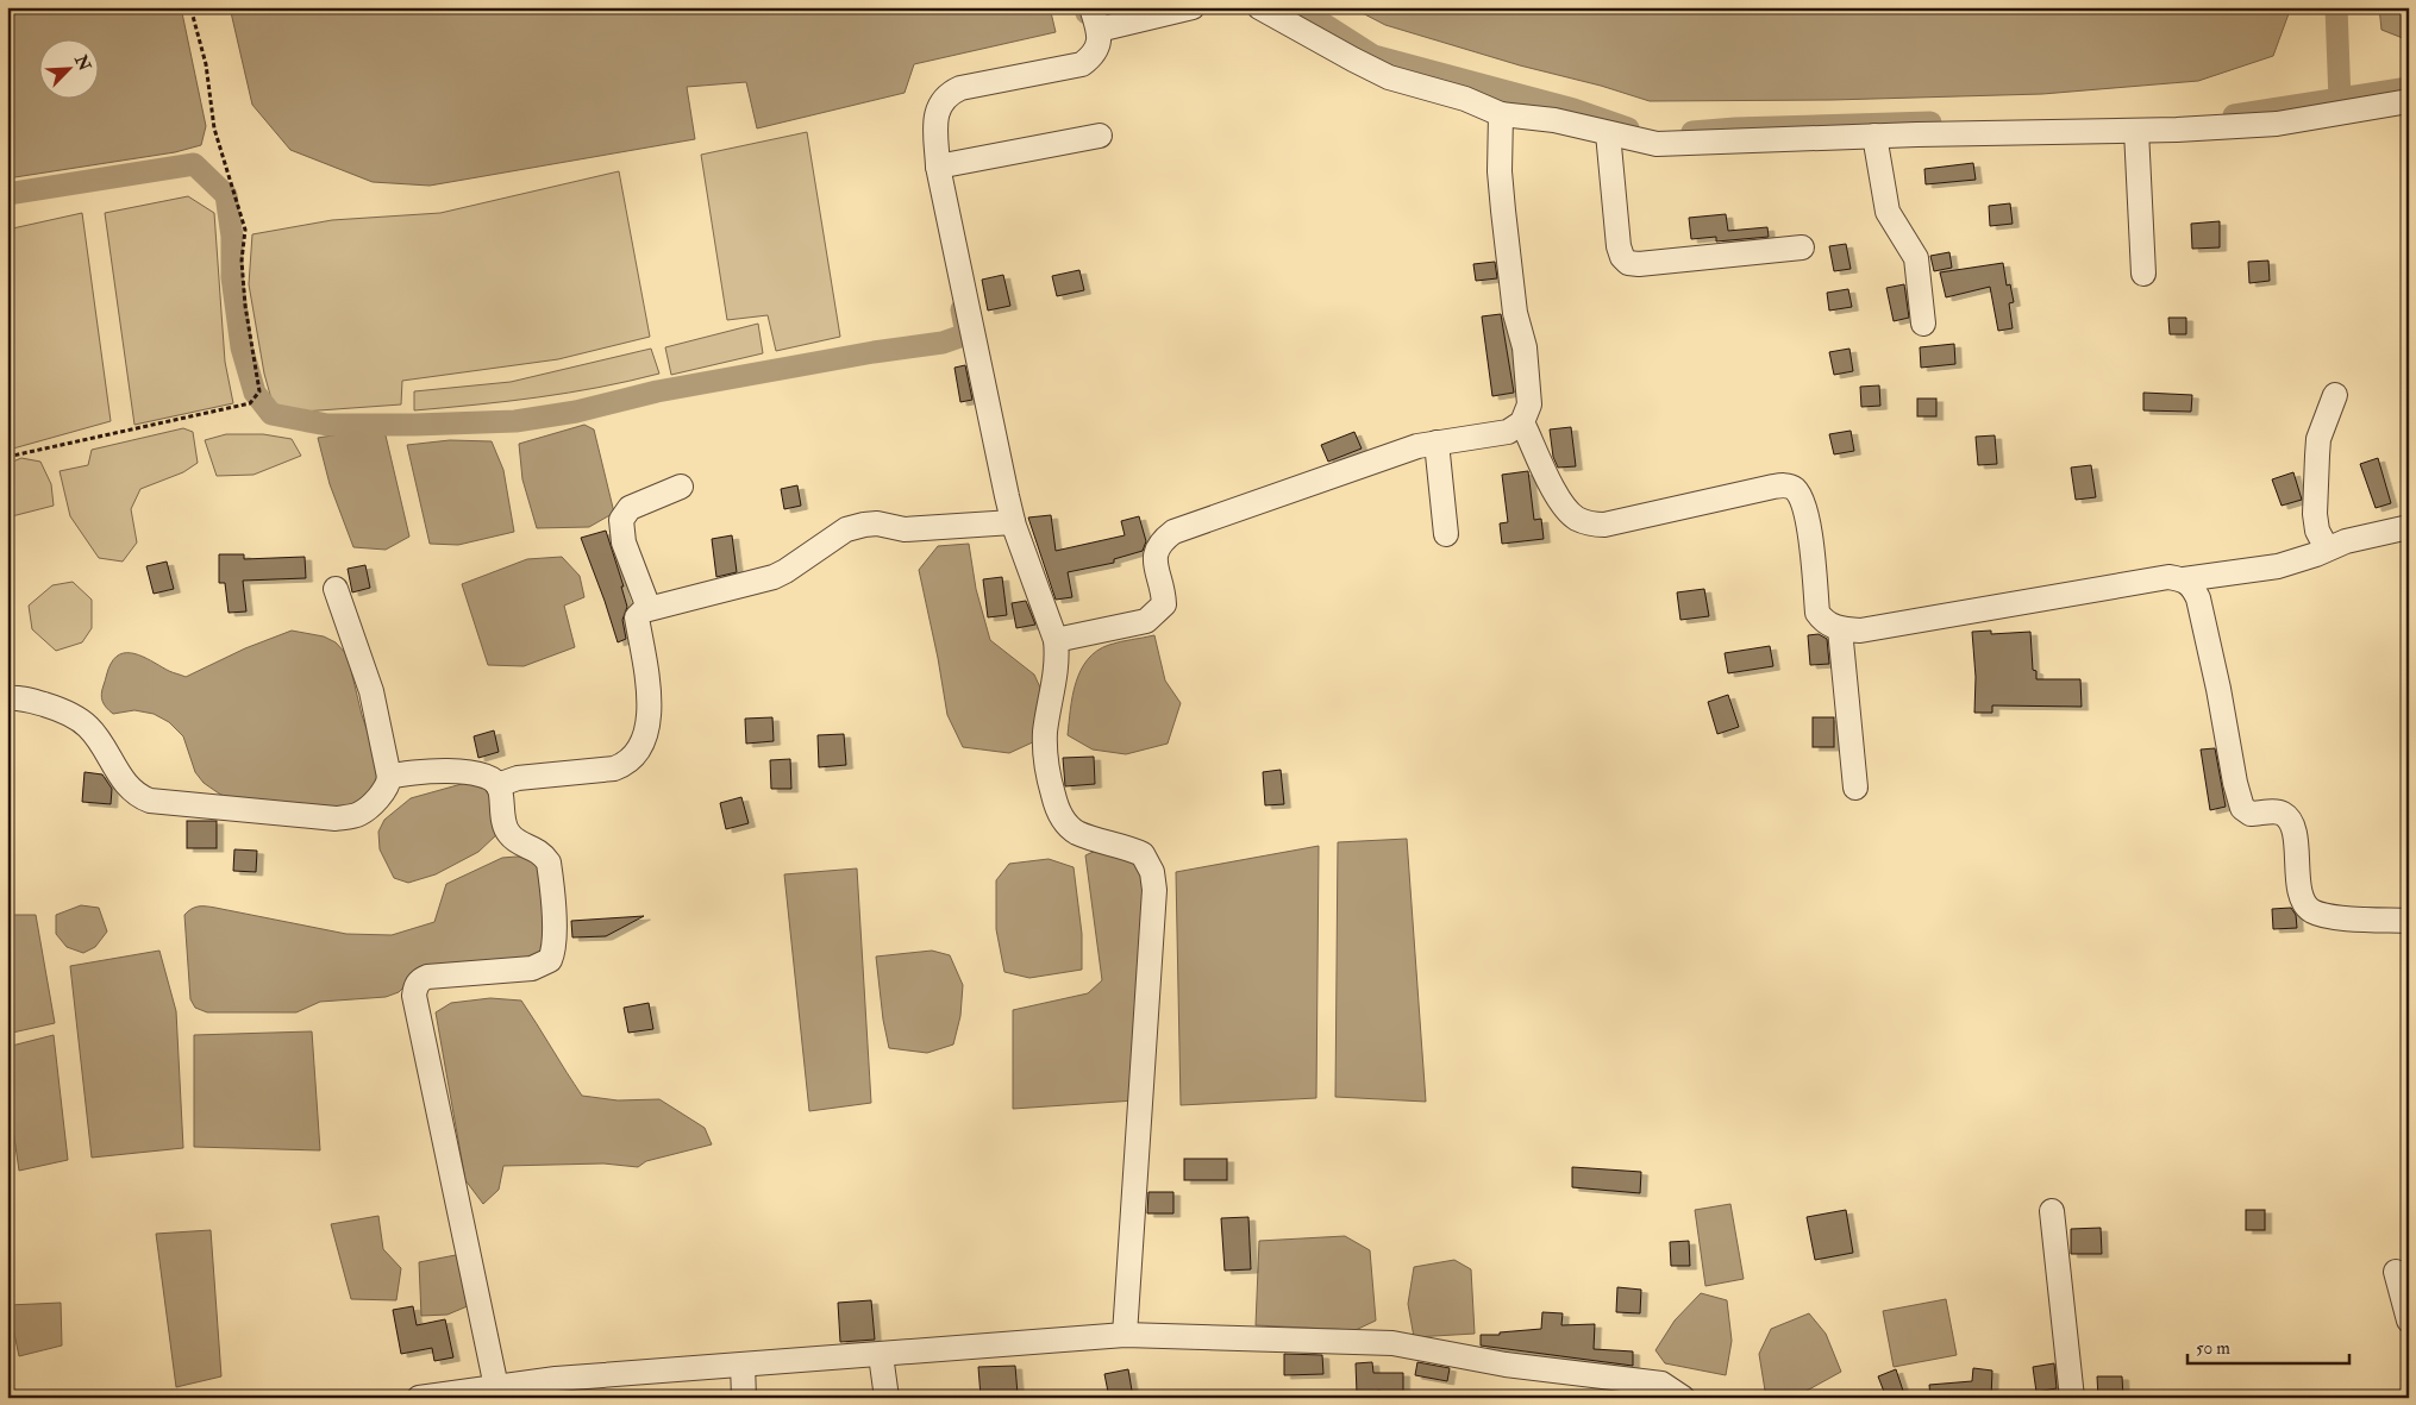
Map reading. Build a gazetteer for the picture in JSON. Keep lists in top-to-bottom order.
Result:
{
  "scale_bar": "50 m",
  "north": "top right"
}
